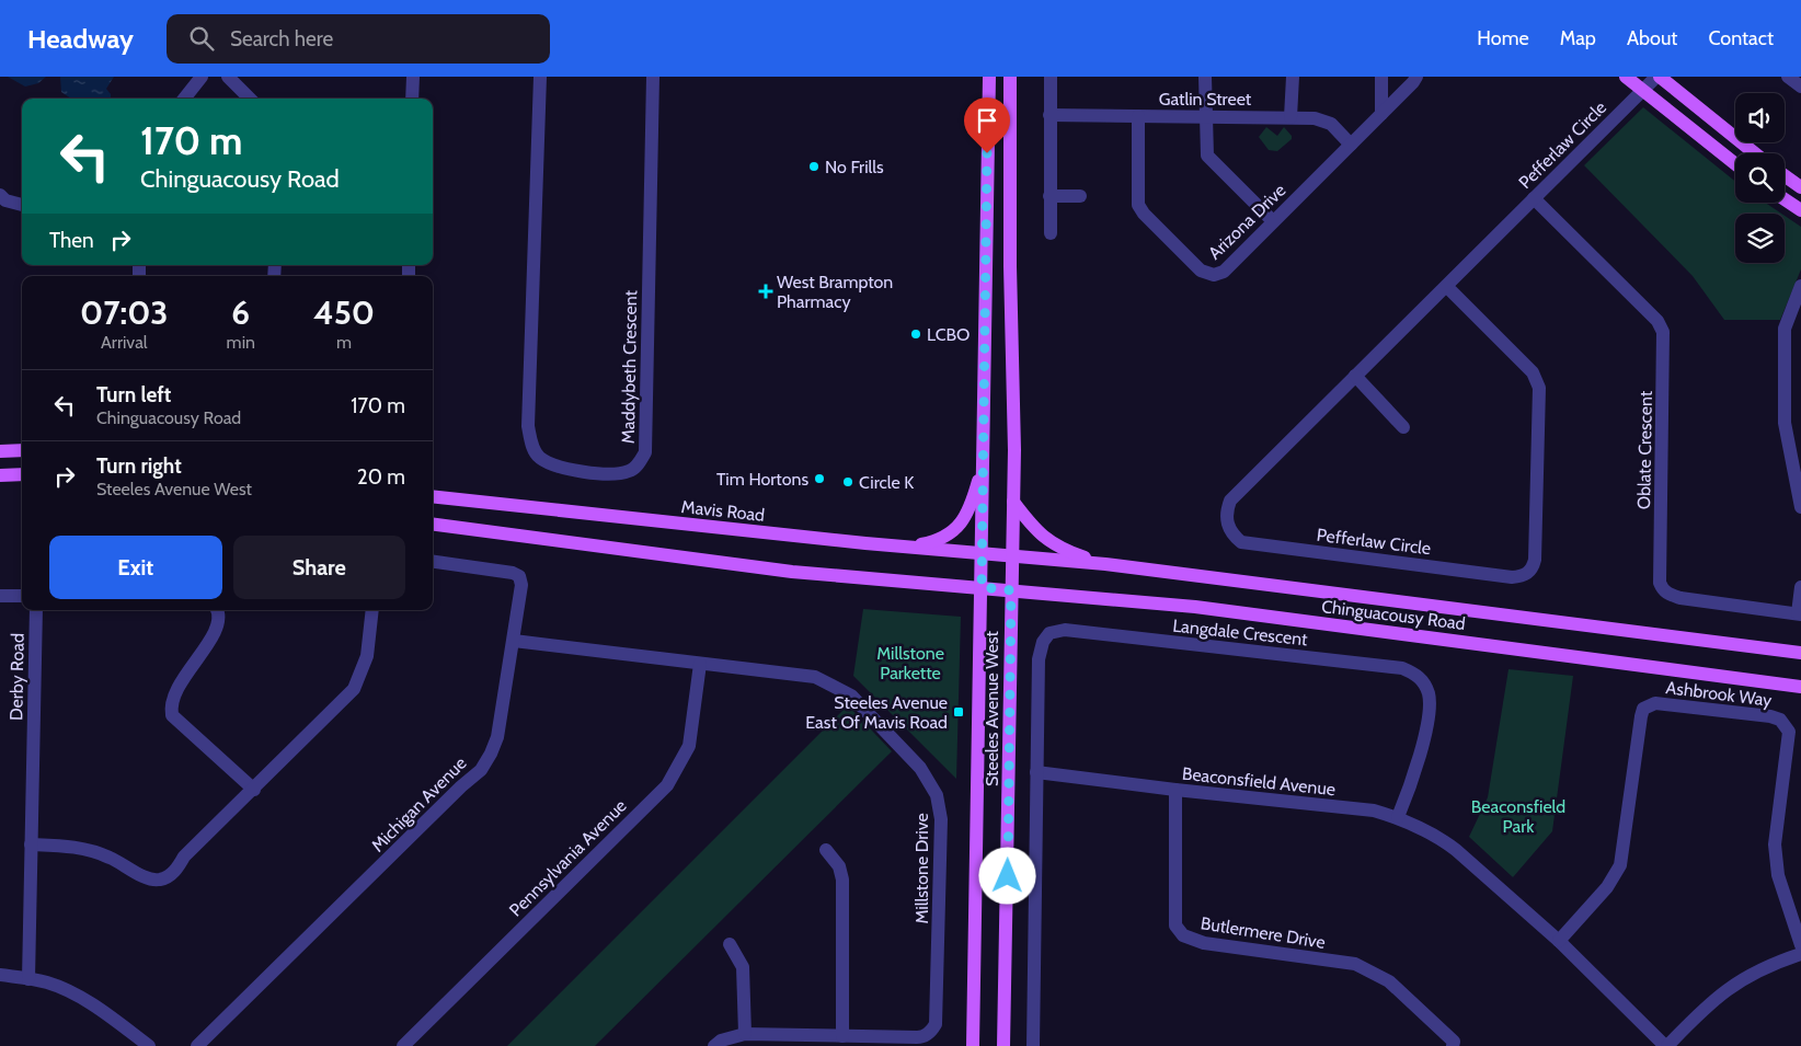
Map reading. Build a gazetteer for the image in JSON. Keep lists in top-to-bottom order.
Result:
{
  "streets": {
    "main road": ["Mavis Road", "Chinguacousy Road", "Steeles Avenue West"],
    "street": [
      "Gatlin Street",
      "Pefferlaw Circle",
      "Arizona Drive",
      "Maddybeth Crescent",
      "Oblate Crescent",
      "Langdale Crescent",
      "Derby Road",
      "Ashbrook Way",
      "Beaconsfield Avenue",
      "Michigan Avenue",
      "Pennsylvania Avenue",
      "Millstone Drive",
      "Butlermere Drive"
    ]
  },
  "crossings": [
    ["Gatlin Street", "Arizona Drive"],
    ["Pefferlaw Circle", "Oblate Crescent"],
    ["Mavis Road", "Chinguacousy Road"],
    ["Mavis Road", "Steeles Avenue West"],
    ["Chinguacousy Road", "Steeles Avenue West"],
    ["Langdale Crescent", "Beaconsfield Avenue"],
    ["Ashbrook Way", "Beaconsfield Avenue"],
    ["Beaconsfield Avenue", "Butlermere Drive"],
    ["Michigan Avenue", "Millstone Drive"],
    ["Pennsylvania Avenue", "Millstone Drive"]
  ],
  "parks": ["Millstone Parkette", "Beaconsfield Park"],
  "places": {
    "other": [
      "No Frills",
      "LCBO",
      "Tim Hortons",
      "Circle K"
    ],
    "health": ["West Brampton Pharmacy"],
    "transit": ["Steeles Avenue East Of Mavis Road"]
  },
  "page": {
    "header": "Headway",
    "search": "Search here",
    "nav": [
      "Home",
      "Map",
      "About",
      "Contact"
    ],
    "turn": ["170 m", "Chinguacousy Road"],
    "then": "Then",
    "eta": [
      "07:03",
      "Arrival",
      "6",
      "min",
      "450",
      "m"
    ],
    "list": [
      {
        "name": "Turn left",
        "note": "Chinguacousy Road",
        "value": "170 m"
      },
      {
        "name": "Turn right",
        "note": "Steeles Avenue West",
        "value": "20 m"
      }
    ],
    "buttons": ["Exit", "Share"]
  }
}
